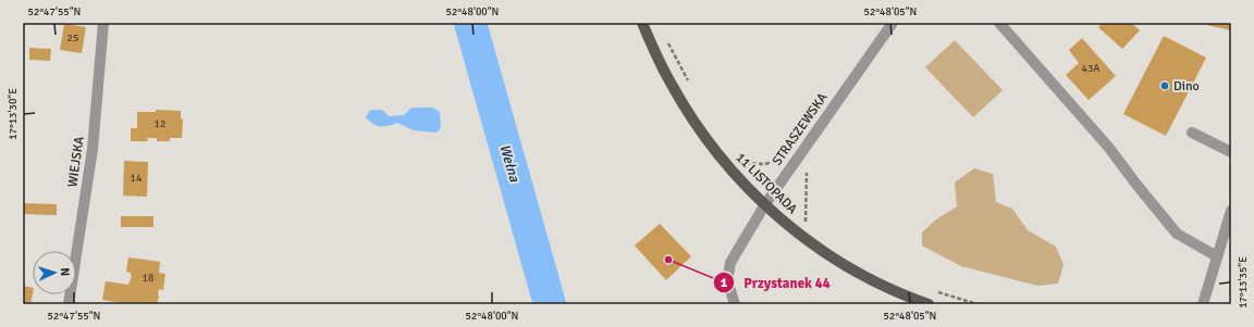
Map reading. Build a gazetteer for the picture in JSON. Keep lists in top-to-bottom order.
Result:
{
  "streets": {
    "main road": ["11 LISTOPADA"],
    "street": ["STRASZEWSKA", "WIEJSKA"]
  },
  "crossings": [
    ["STRASZEWSKA", "11 LISTOPADA"]
  ],
  "water": ["Wełna"],
  "places": ["Dino", "Przystanek 44"],
  "house_numbers": [
    "25",
    "43A",
    "12",
    "14",
    "18"
  ],
  "north": "right",
  "coordinates": [
    "52°47'55\"N",
    "52°48'00\"N",
    "52°48'05\"N",
    "17°13'30\"E",
    "17°13'35\"E"
  ]
}
